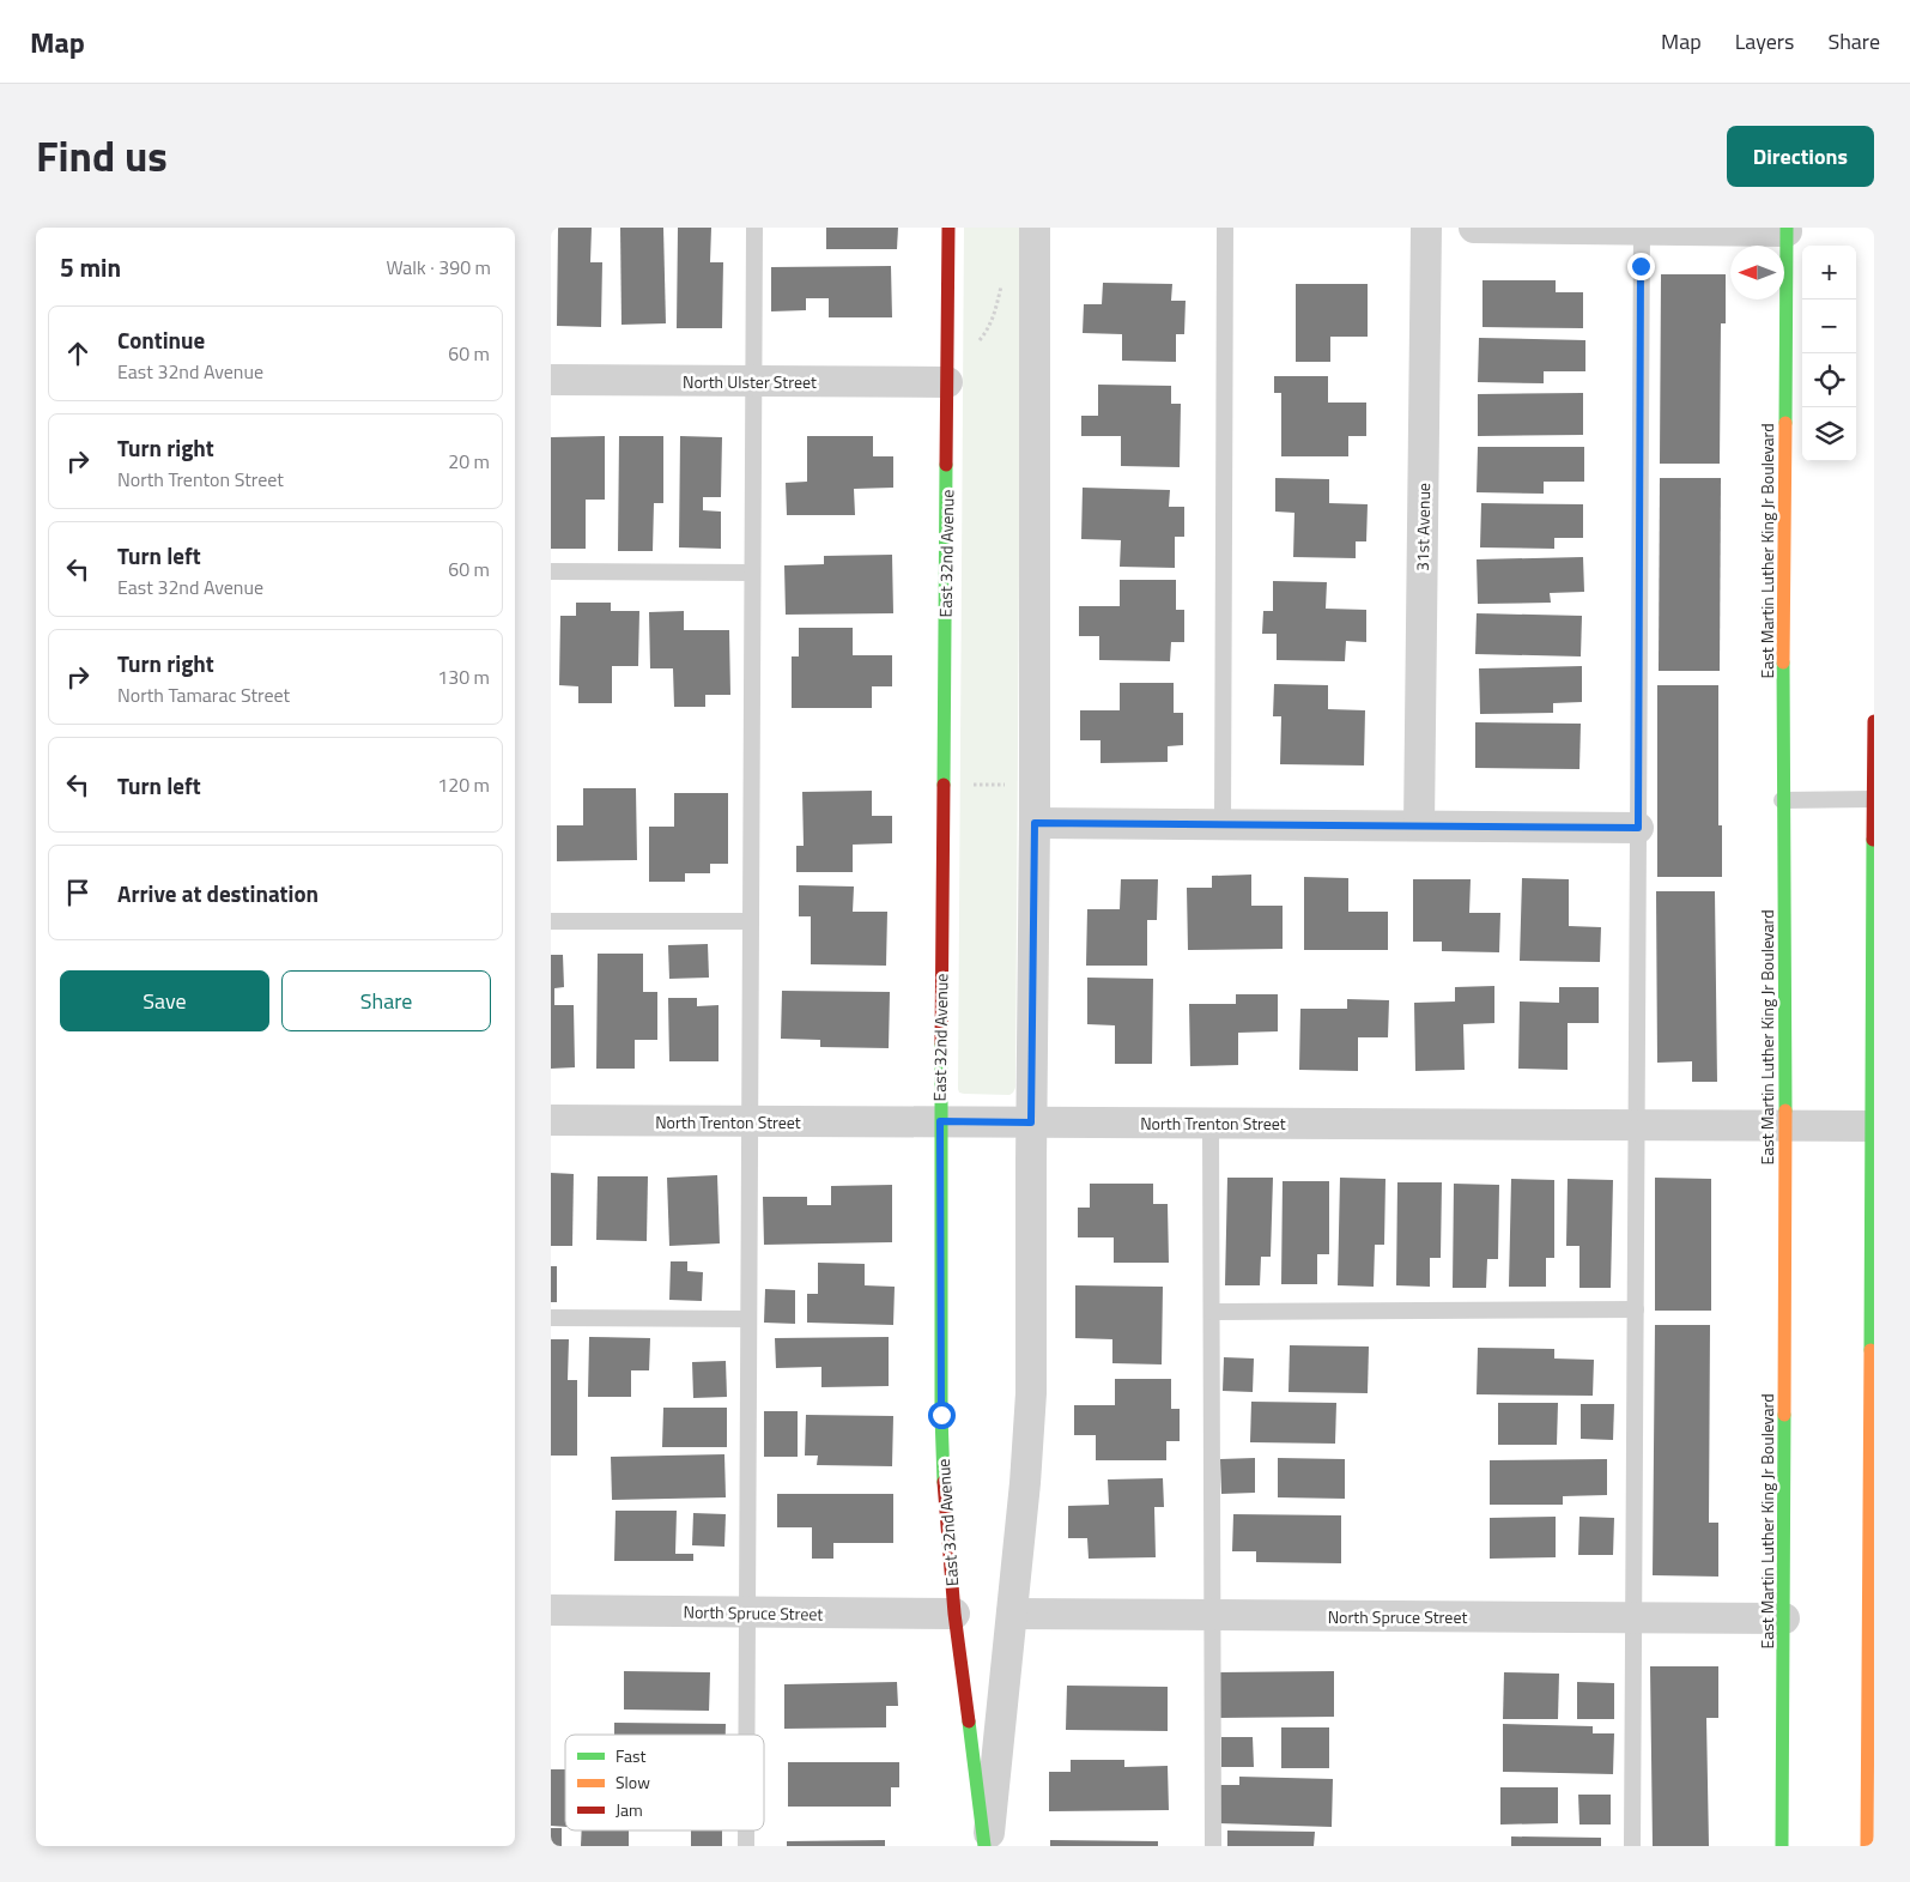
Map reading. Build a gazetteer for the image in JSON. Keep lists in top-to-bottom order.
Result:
{
  "streets": {
    "main road": ["East Martin Luther King Jr Boulevard", "East 32nd Avenue"],
    "street": [
      "North Ulster Street",
      "31st Avenue",
      "North Trenton Street",
      "North Spruce Street"
    ]
  },
  "crossings": [
    ["North Ulster Street", "East 32nd Avenue"],
    ["East Martin Luther King Jr Boulevard", "North Trenton Street"],
    ["East Martin Luther King Jr Boulevard", "North Spruce Street"],
    ["East 32nd Avenue", "North Trenton Street"],
    ["East 32nd Avenue", "North Spruce Street"]
  ],
  "legend": ["Fast", "Slow", "Jam"],
  "north": "left",
  "page": {
    "header": "Map",
    "nav": ["Map", "Layers", "Share"],
    "title": "Find us",
    "buttons": [
      "Directions",
      ["Save", "Share"]
    ],
    "heading": ["5 min", "Walk · 390 m"],
    "map_buttons": ["+", "−"],
    "list": [
      ["Continue", "East 32nd Avenue", "60 m"],
      ["Turn right", "North Trenton Street", "20 m"],
      ["Turn left", "East 32nd Avenue", "60 m"],
      ["Turn right", "North Tamarac Street", "130 m"],
      ["Turn left", "120 m"],
      "Arrive at destination"
    ]
  }
}
